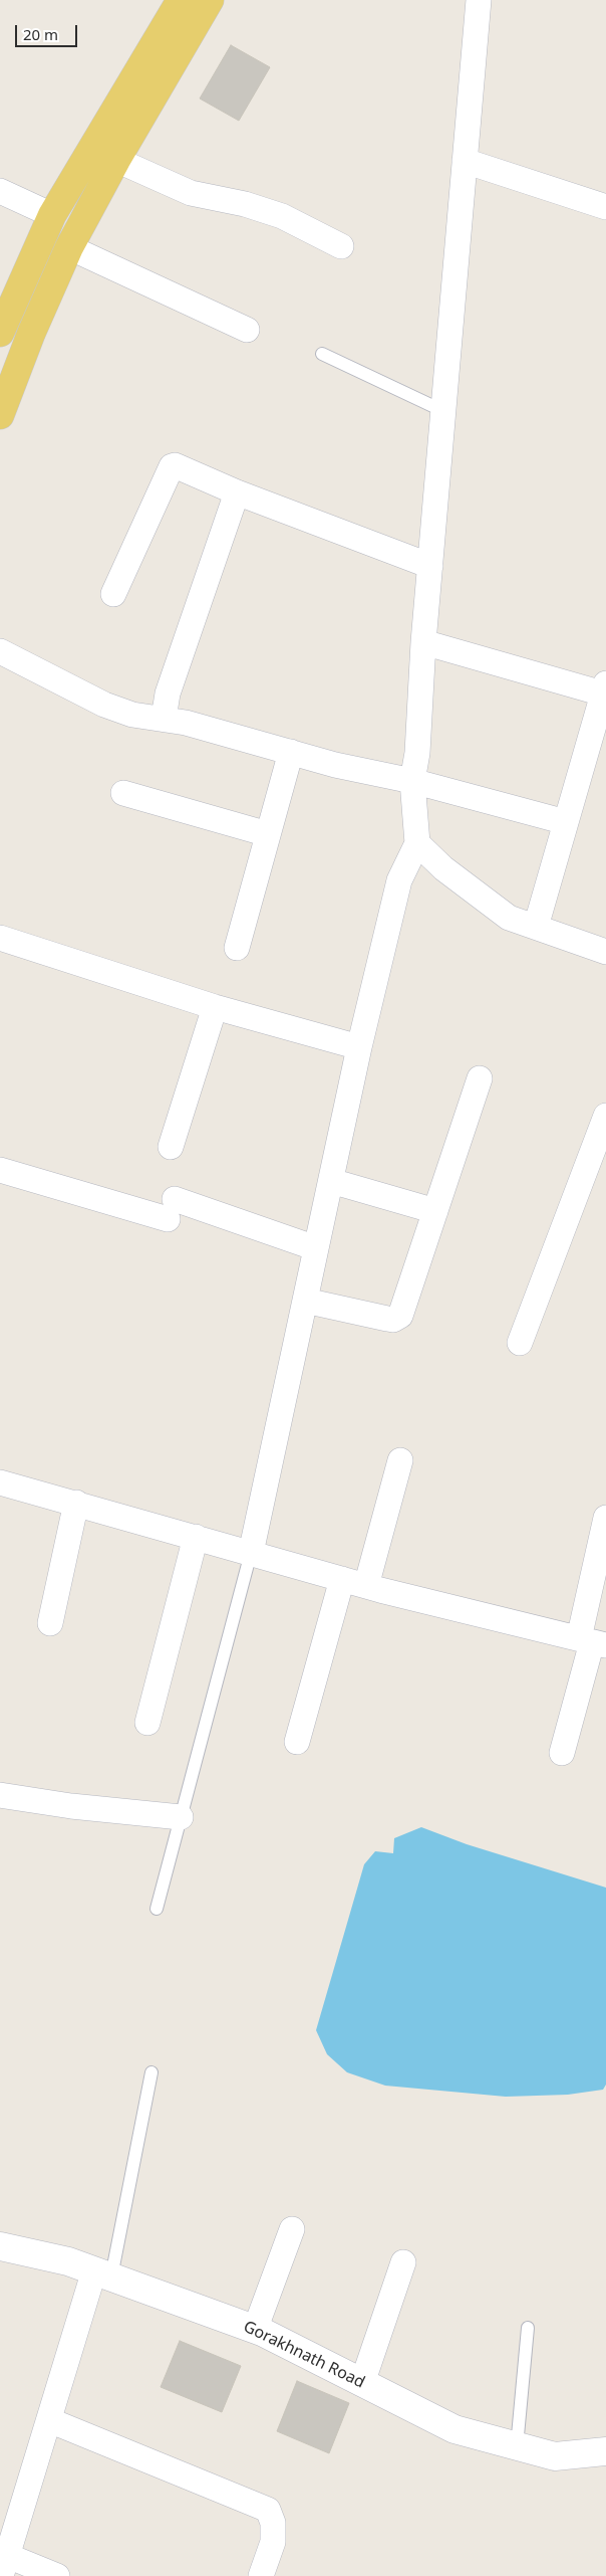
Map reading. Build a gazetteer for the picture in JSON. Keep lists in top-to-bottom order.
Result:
{
  "streets": {
    "main road": ["Gorakhnath Road"]
  },
  "scale_bar": "20 m"
}
